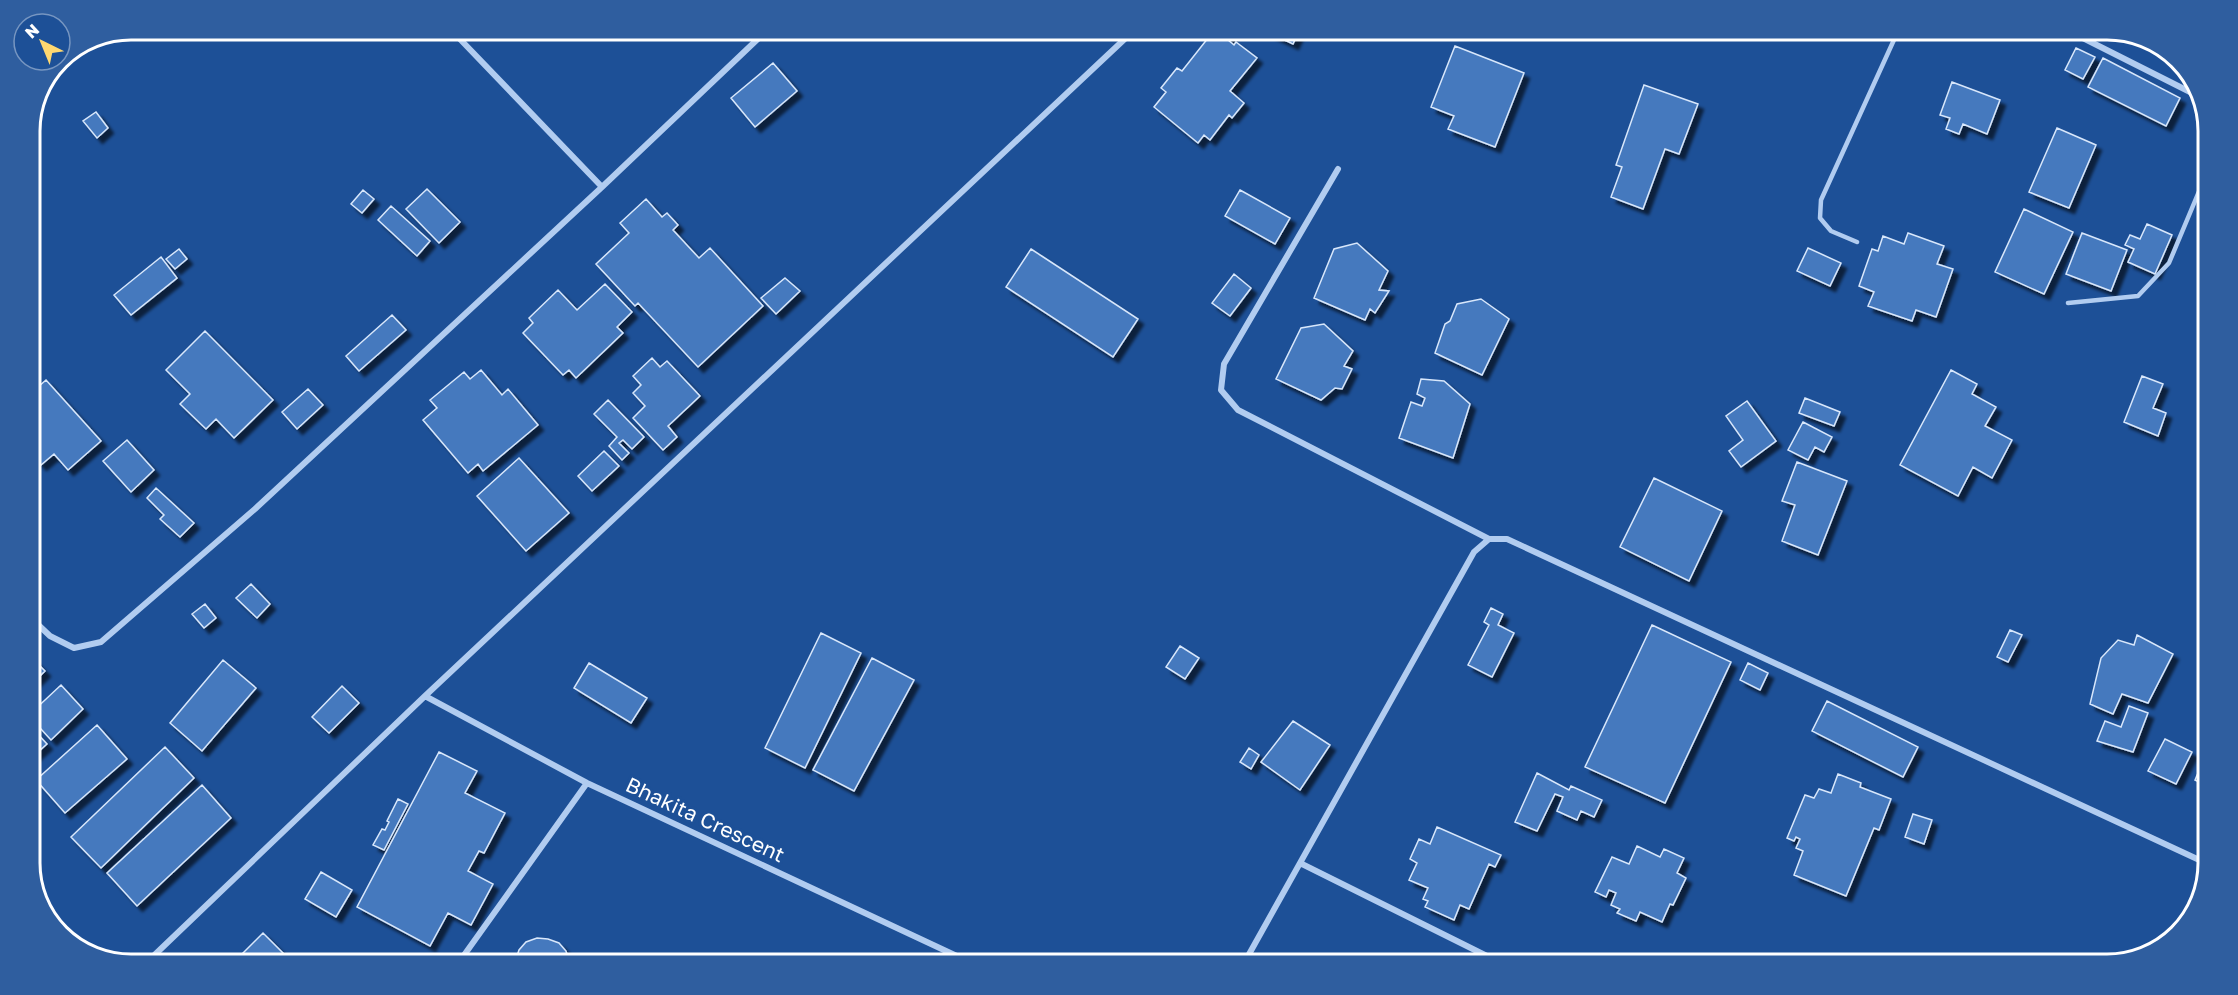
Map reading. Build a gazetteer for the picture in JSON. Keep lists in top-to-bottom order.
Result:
{
  "streets": {
    "street": ["Bhakita Crescent"]
  },
  "north": "top left"
}
